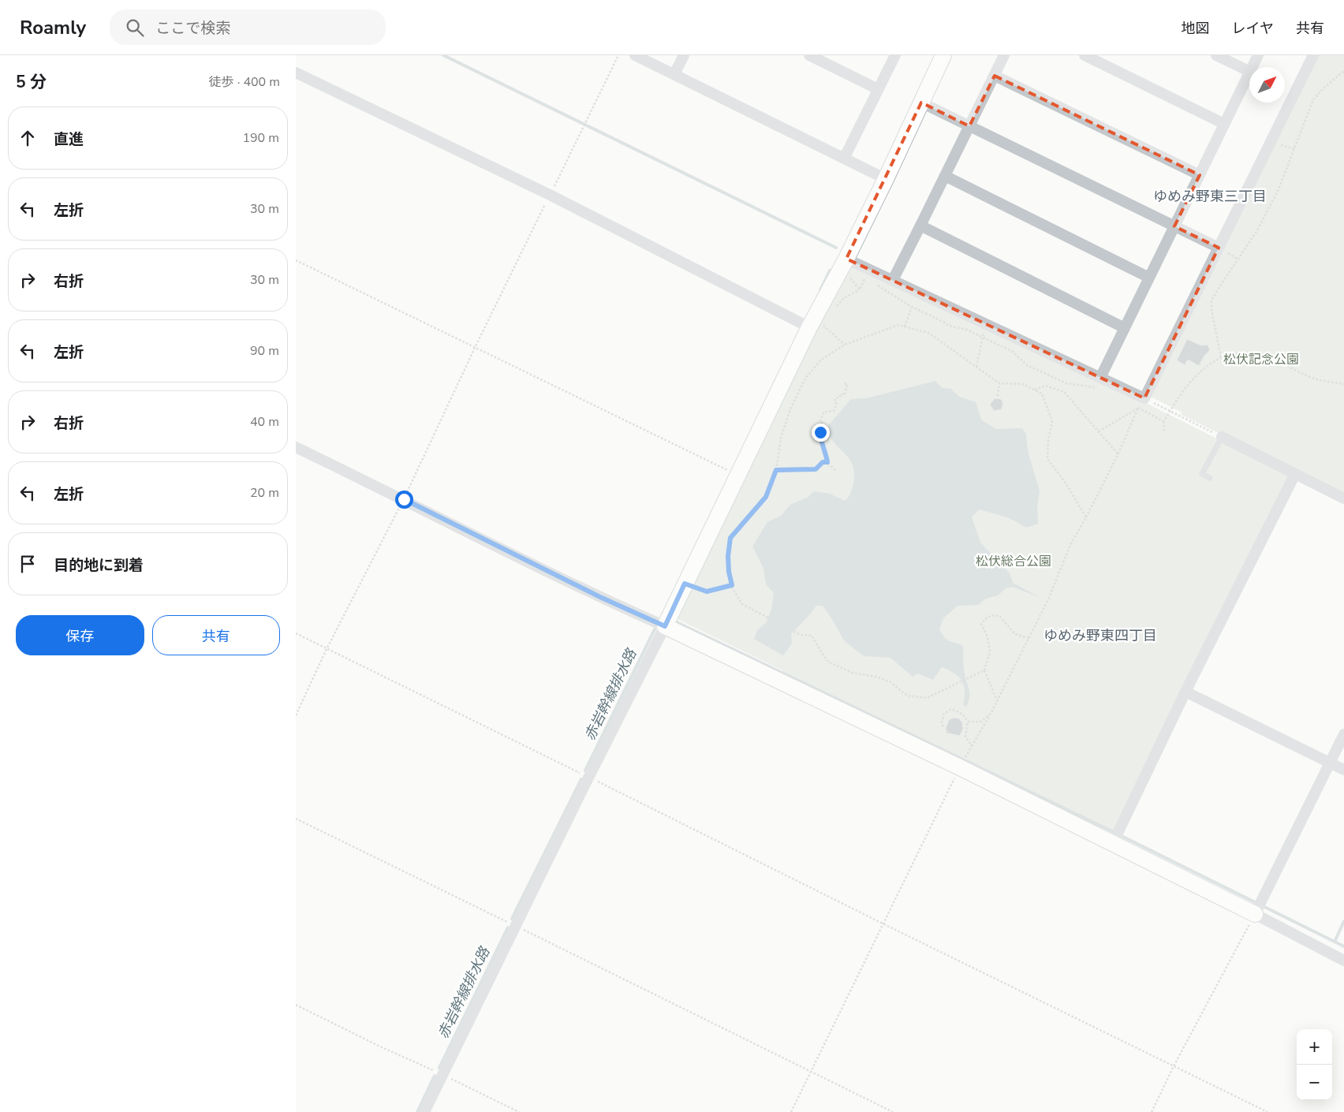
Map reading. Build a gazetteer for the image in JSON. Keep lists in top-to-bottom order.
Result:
{
  "districts": ["ゆめみ野東三丁目", "ゆめみ野東四丁目"],
  "water": ["赤岩幹線排水路"],
  "parks": ["松伏記念公園", "松伏総合公園"],
  "north": "top right",
  "page": {
    "header": "Roamly",
    "search": "ここで検索",
    "nav": ["地図", "レイヤ", "共有"],
    "heading": ["5 分", "徒歩 · 400 m"],
    "list": [
      ["直進", "190 m"],
      ["左折", "30 m"],
      ["右折", "30 m"],
      ["左折", "90 m"],
      ["右折", "40 m"],
      ["左折", "20 m"],
      "目的地に到着"
    ],
    "buttons": ["保存", "共有"],
    "map_buttons": ["+", "−"]
  }
}
